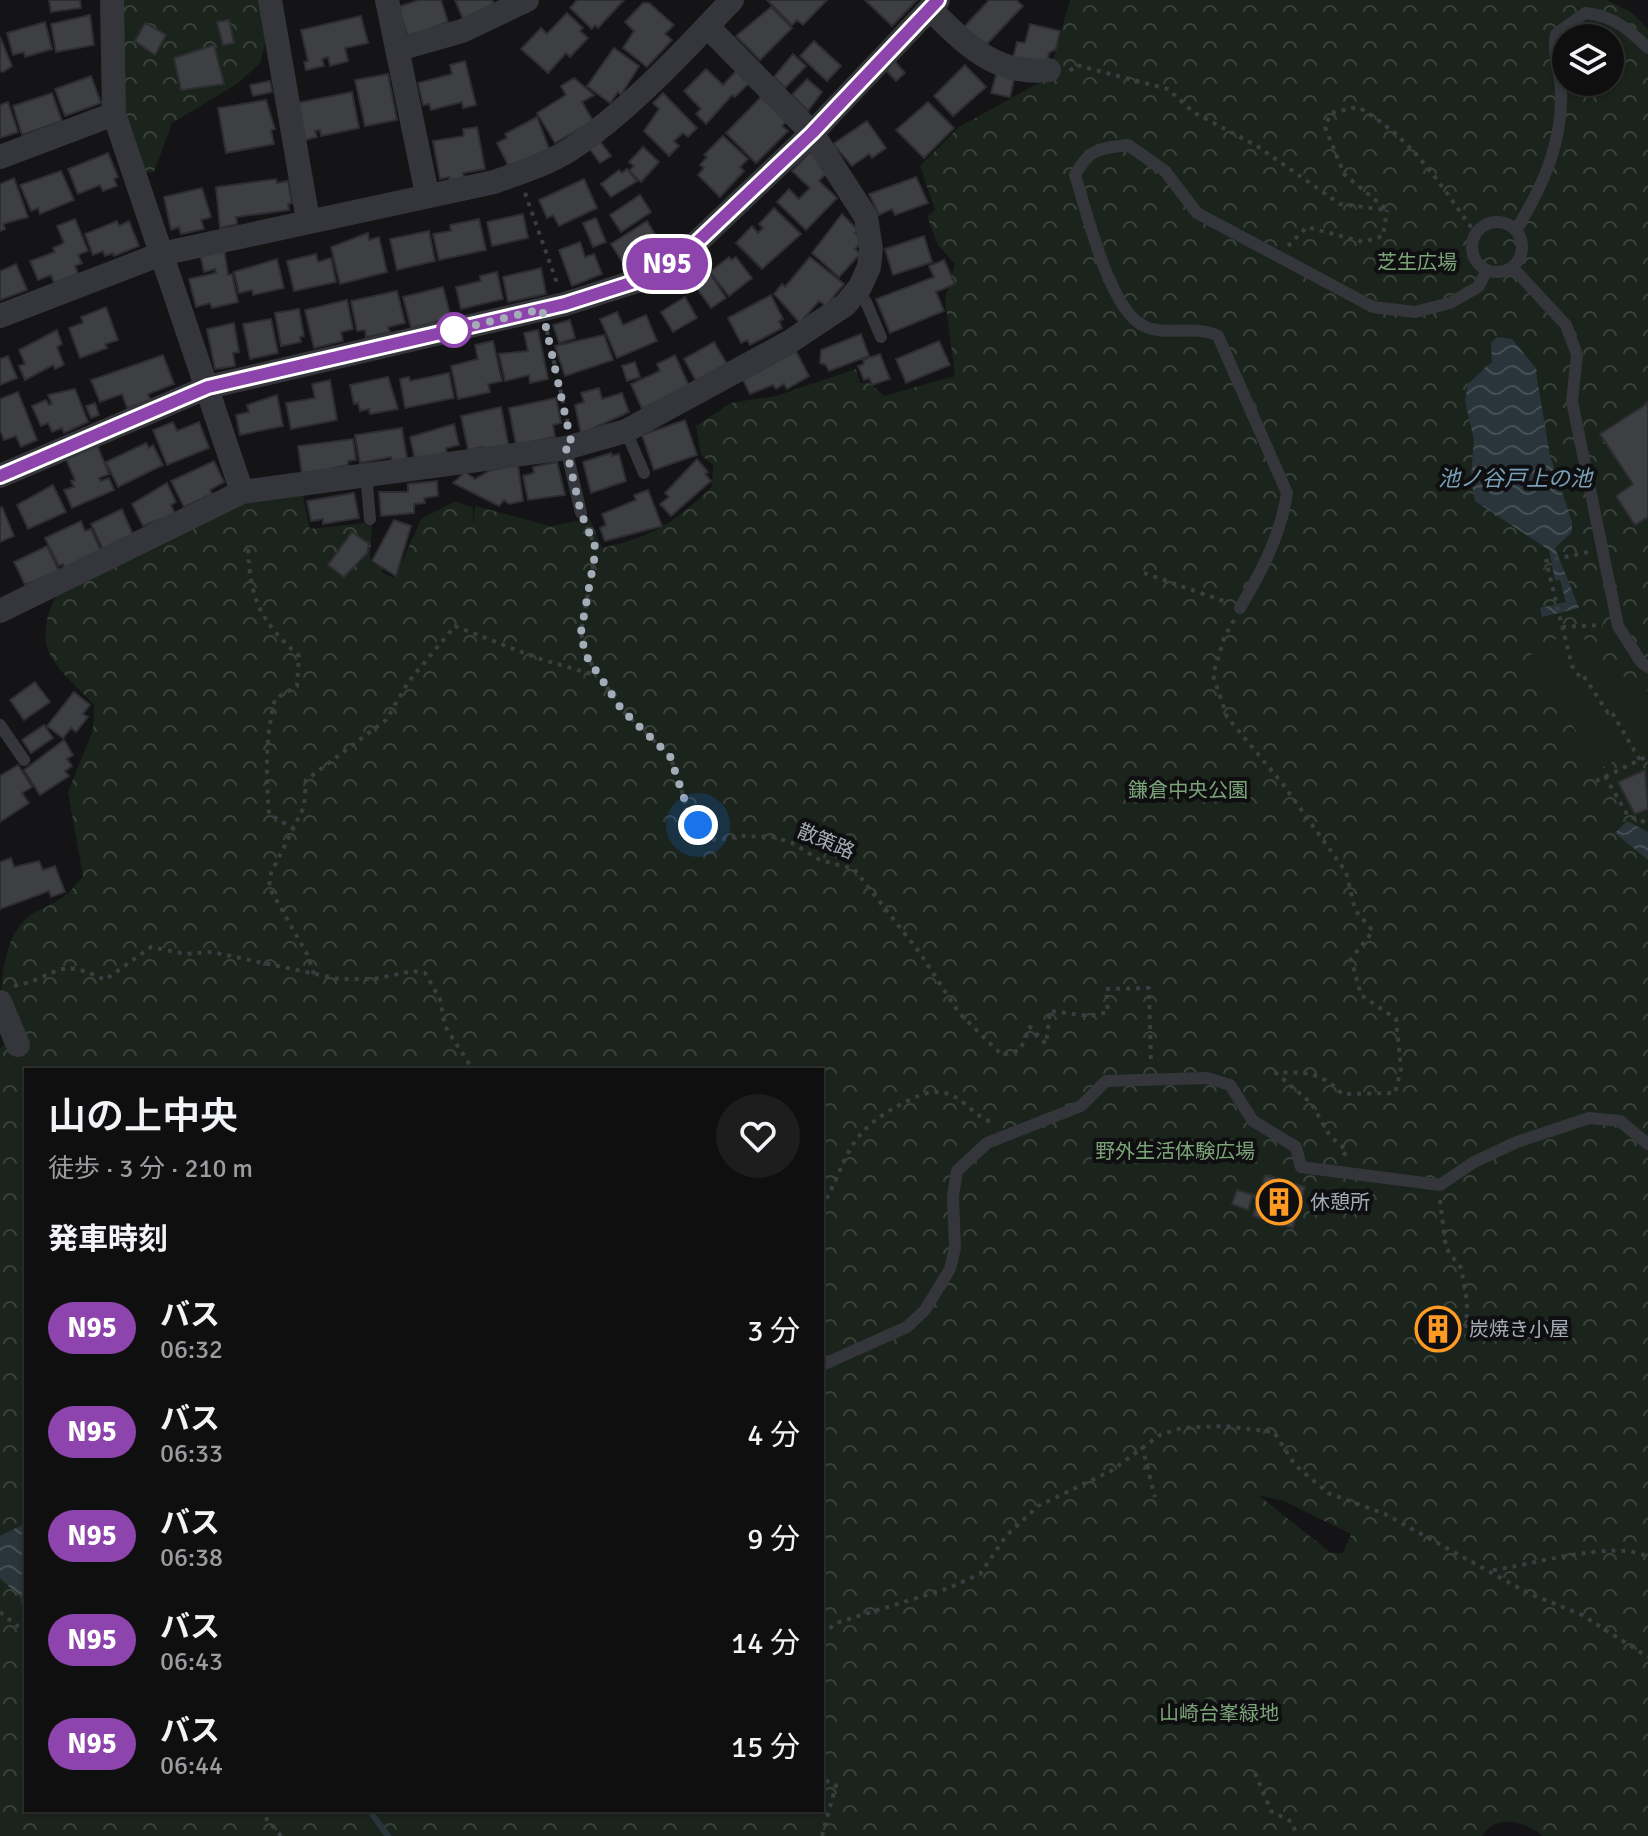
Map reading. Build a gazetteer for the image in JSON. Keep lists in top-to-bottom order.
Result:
{
  "streets": {
    "path": ["散策路"]
  },
  "water": ["池ノ谷戸上の池"],
  "parks": [
    "芝生広場",
    "鎌倉中央公園",
    "野外生活体験広場",
    "山崎台峯緑地"
  ],
  "places": {
    "building": ["休憩所", "炭焼き小屋"]
  },
  "lines": ["bus line N95"],
  "page": {
    "on_map": "N95",
    "heading": [
      ["山の上中央", "徒歩 · 3 分 · 210 m"],
      "発車時刻"
    ],
    "list": [
      {
        "mark": "N95",
        "name": "バス",
        "note": "06:32",
        "value": "3 分"
      },
      {
        "mark": "N95",
        "name": "バス",
        "note": "06:33",
        "value": "4 分"
      },
      {
        "mark": "N95",
        "name": "バス",
        "note": "06:38",
        "value": "9 分"
      },
      {
        "mark": "N95",
        "name": "バス",
        "note": "06:43",
        "value": "14 分"
      },
      {
        "mark": "N95",
        "name": "バス",
        "note": "06:44",
        "value": "15 分"
      }
    ]
  }
}
